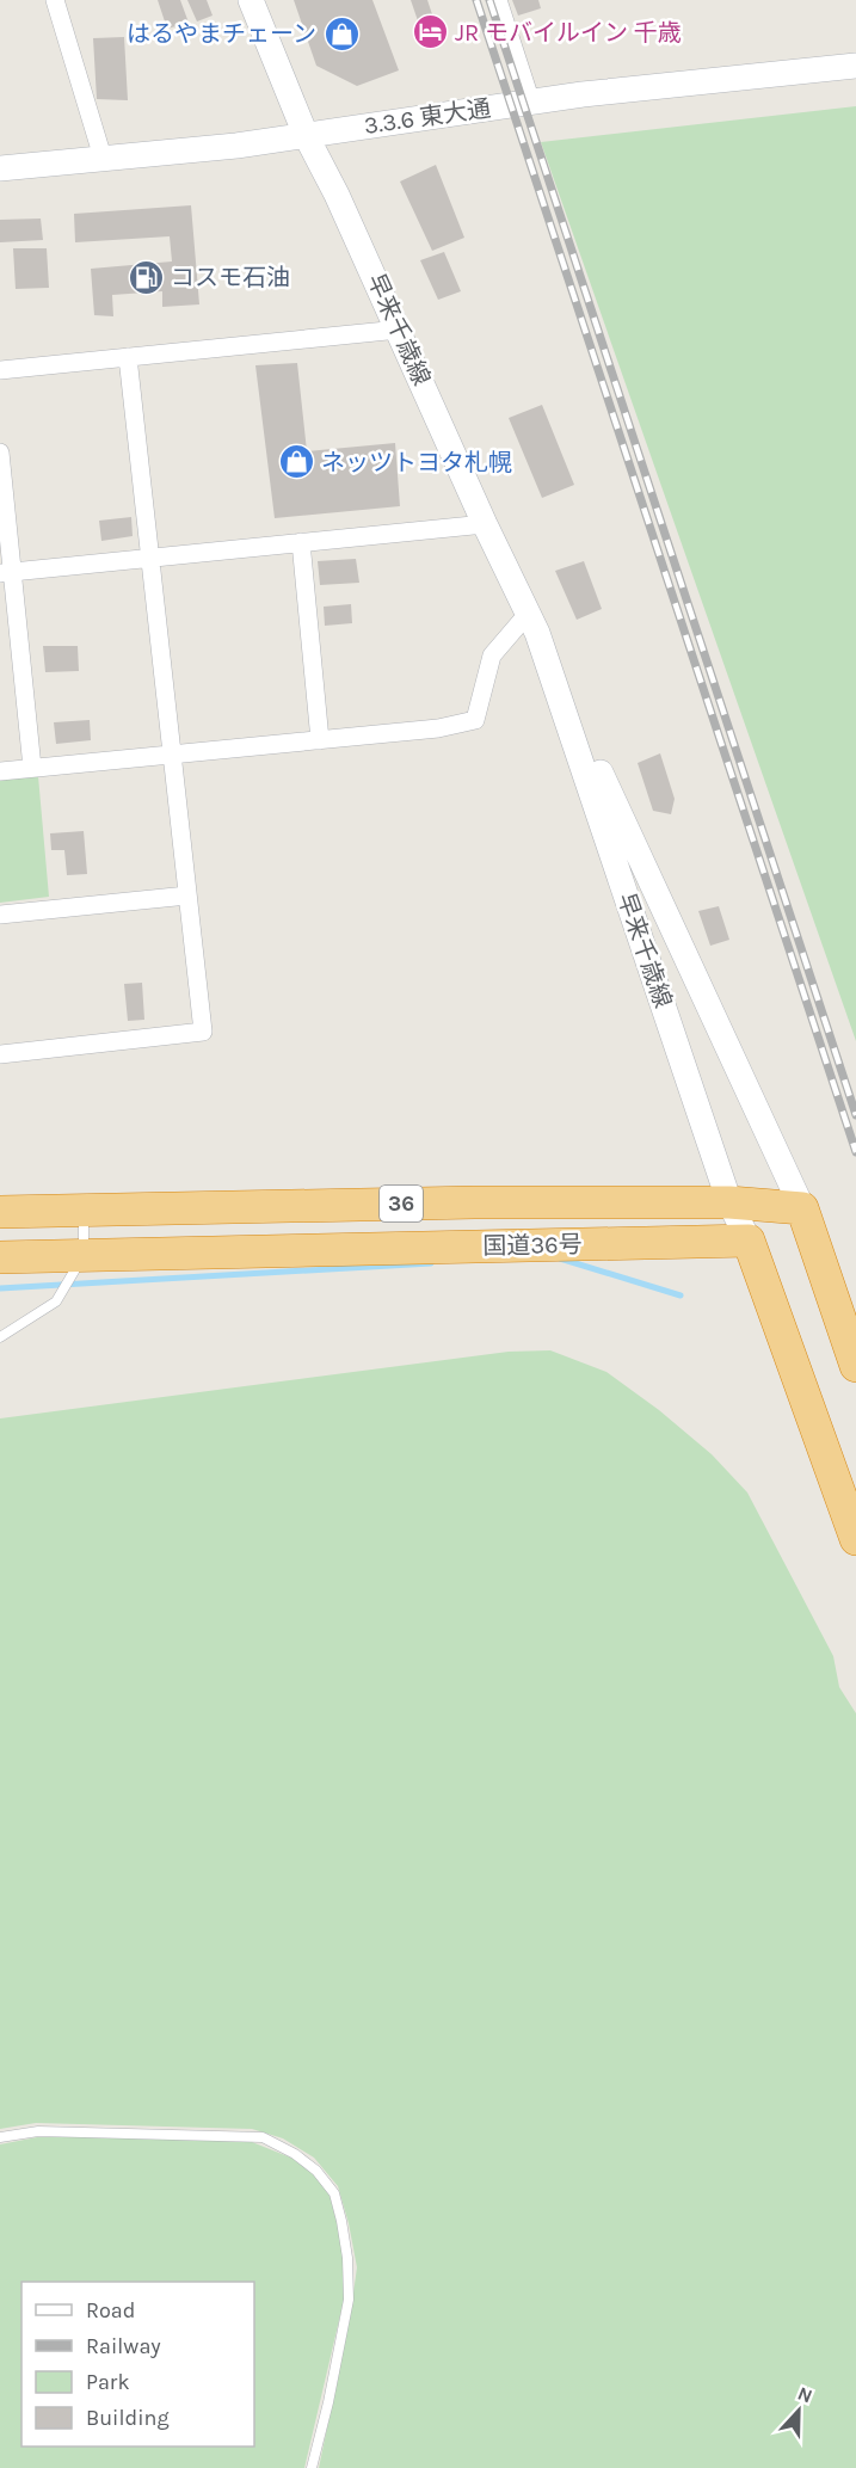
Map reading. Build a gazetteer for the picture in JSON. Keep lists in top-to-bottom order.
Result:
{
  "streets": {
    "highway": ["36", "国道36号"],
    "main road": ["3.3.6 東大通", "早来千歳線"]
  },
  "crossings": [
    ["3.3.6 東大通", "早来千歳線"],
    ["早来千歳線", "36"],
    ["早来千歳線", "国道36号"],
    ["36", "国道36号"]
  ],
  "places": {
    "hotel": ["JR モバイルイン 千歳"],
    "shop": ["はるやまチェーン", "ネッツトヨタ札幌"],
    "fuel station": ["コスモ石油"]
  },
  "legend": [
    "Road",
    "Railway",
    "Park",
    "Building"
  ],
  "north": "top"
}
